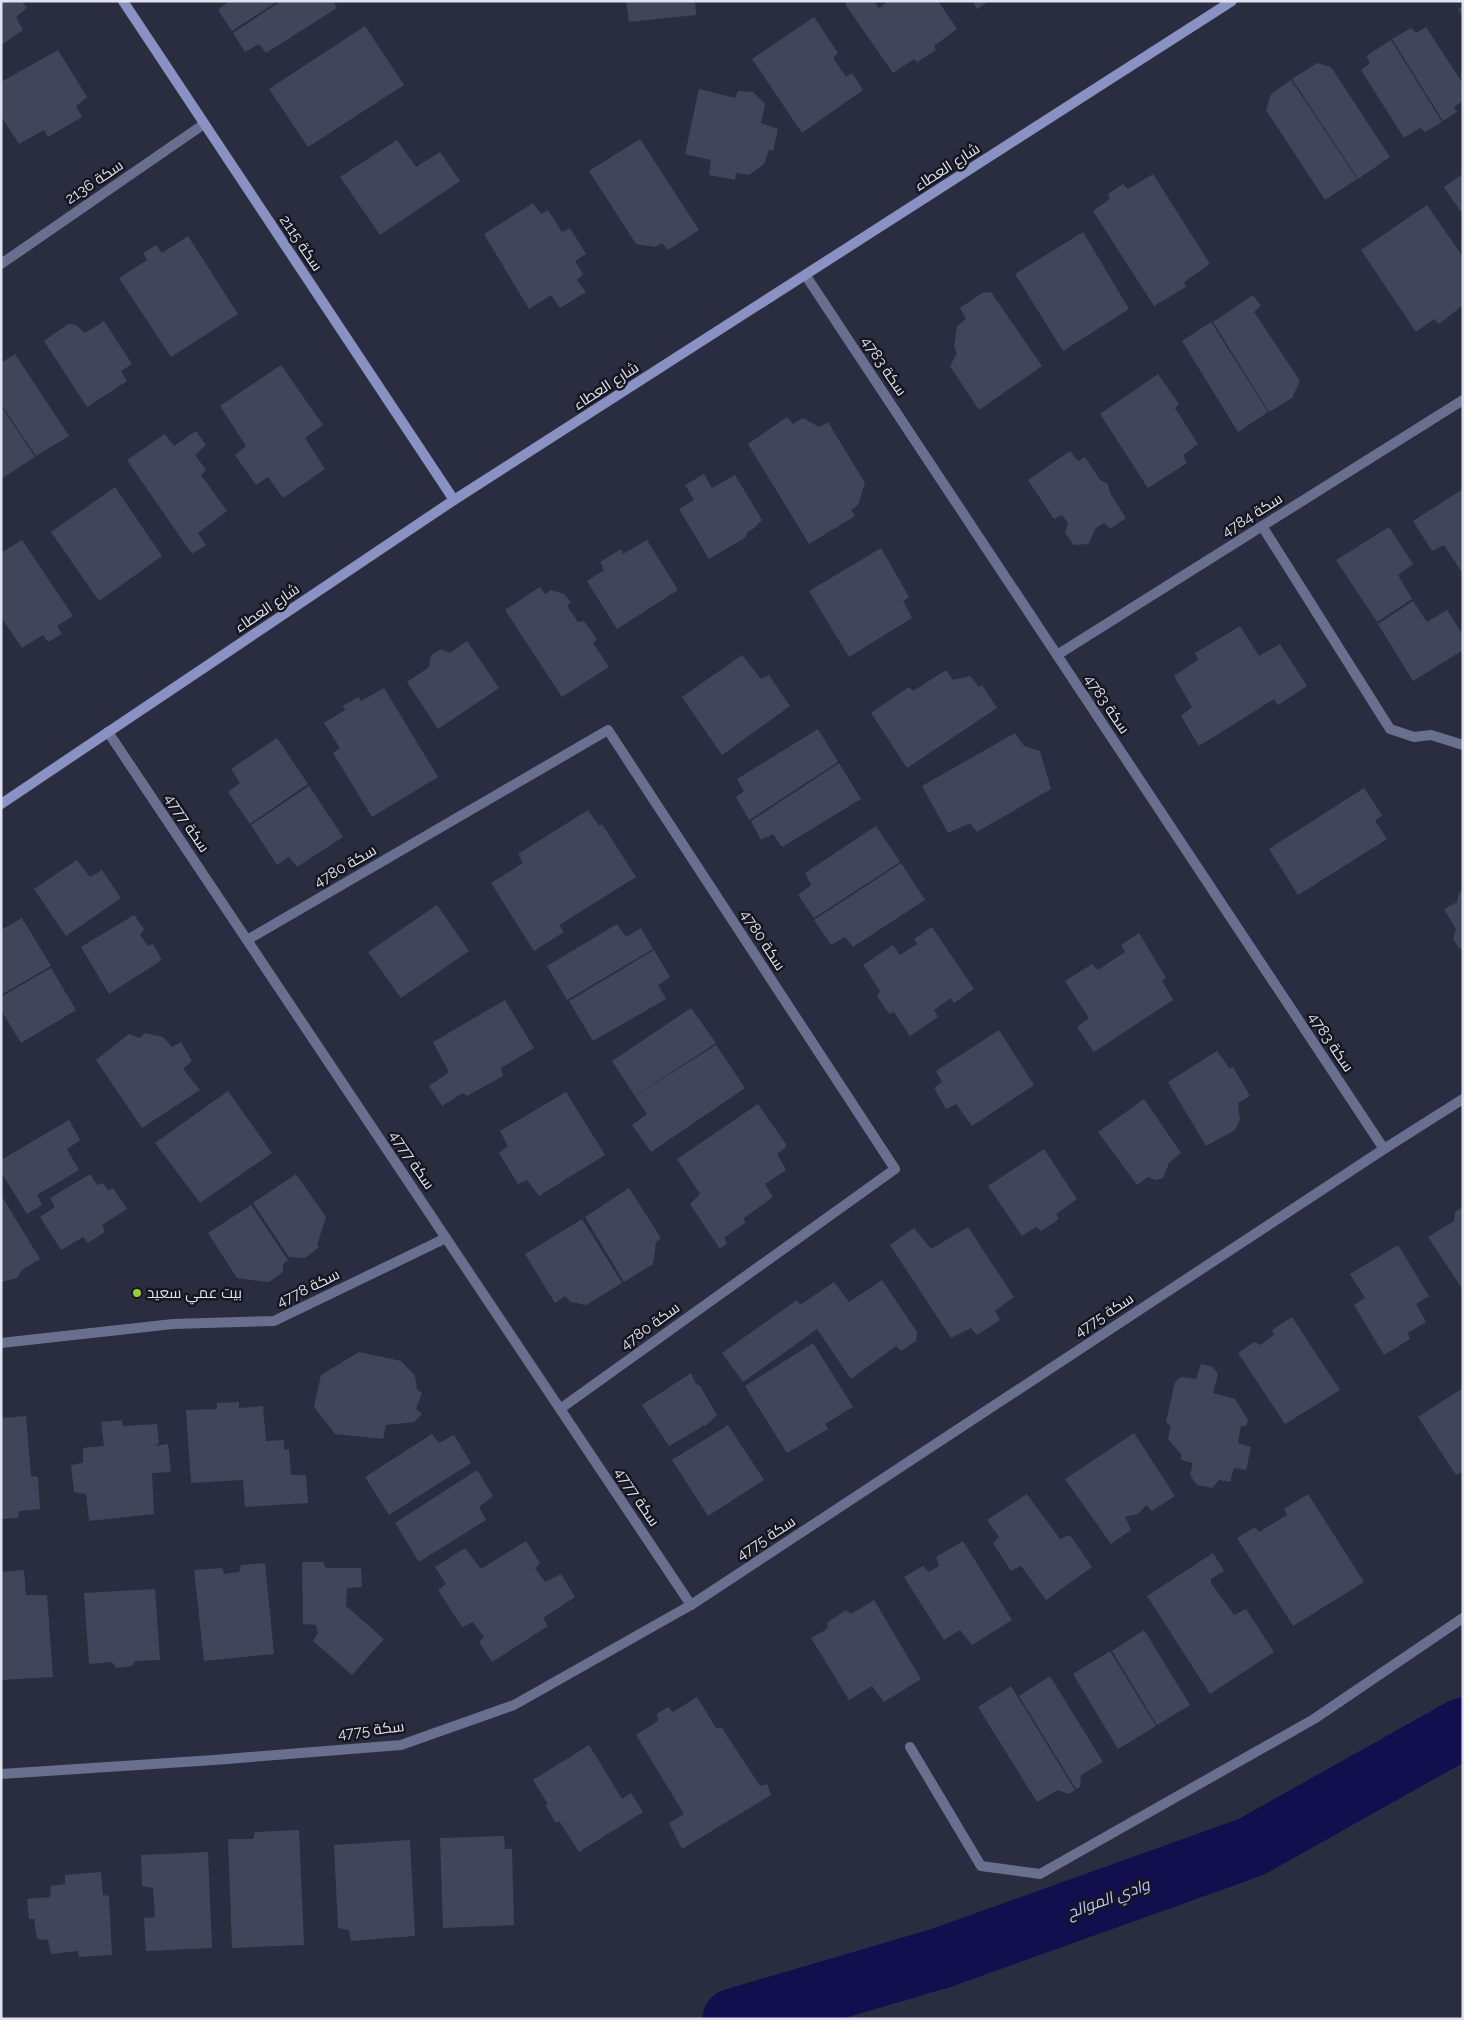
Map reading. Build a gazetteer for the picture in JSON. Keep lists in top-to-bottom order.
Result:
{
  "streets": {
    "street": [
      "شارع العطاء",
      "سكة 2136",
      "سكة 2115",
      "سكة 4783",
      "سكة 4784",
      "سكة 4777",
      "سكة 4780",
      "سكة 4778",
      "سكة 4775"
    ]
  },
  "crossings": [
    ["شارع العطاء", "سكة 2115"],
    ["شارع العطاء", "سكة 4783"],
    ["شارع العطاء", "سكة 4777"],
    ["سكة 2136", "سكة 2115"],
    ["سكة 4783", "سكة 4784"],
    ["سكة 4783", "سكة 4775"],
    ["سكة 4777", "سكة 4780"],
    ["سكة 4777", "سكة 4778"],
    ["سكة 4777", "سكة 4775"]
  ],
  "water": ["وادي الموالح"],
  "places": ["بيت عمي سعيد"]
}
